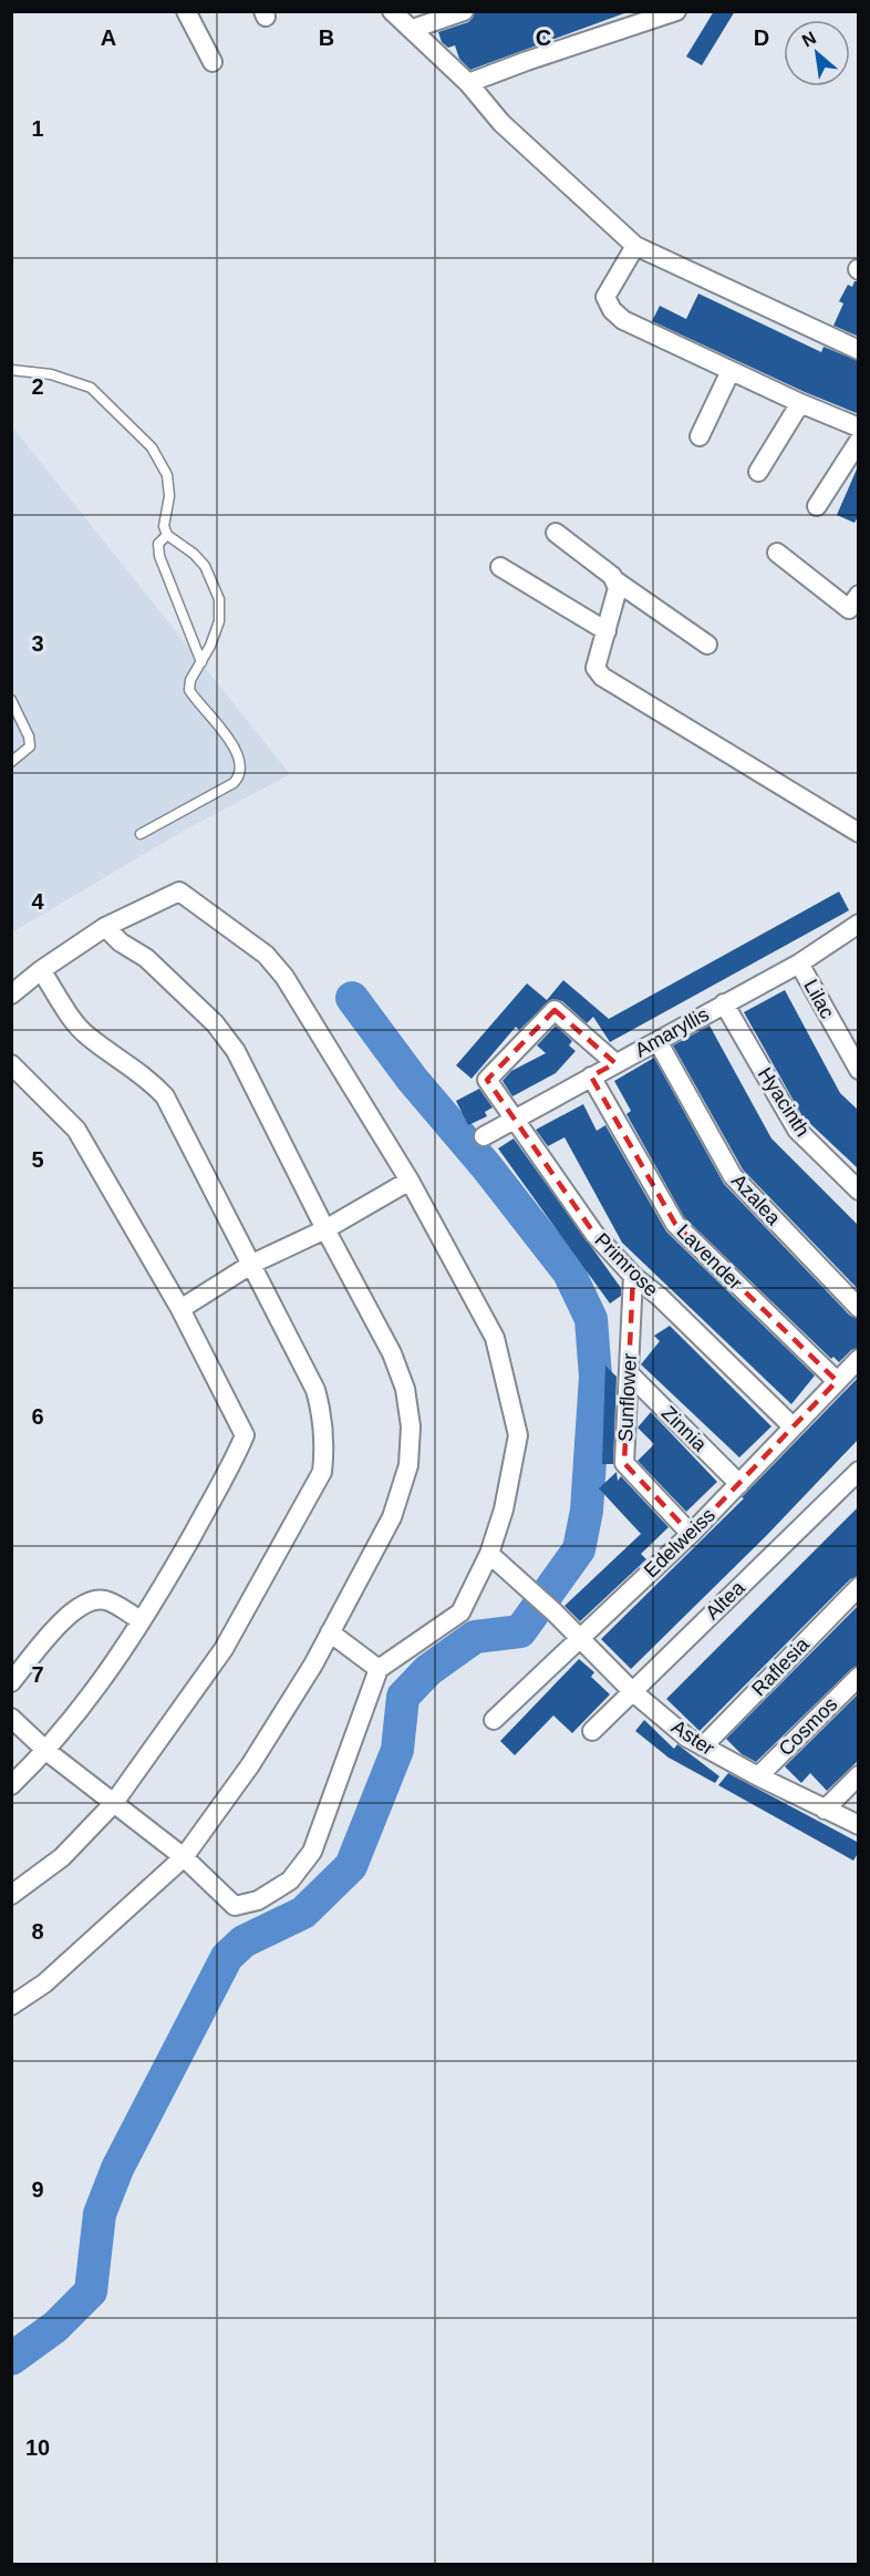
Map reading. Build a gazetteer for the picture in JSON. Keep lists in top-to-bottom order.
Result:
{
  "streets": {
    "street": [
      "Lilac",
      "Amaryllis",
      "Hyacinth",
      "Azalea",
      "Lavender",
      "Primrose",
      "Sunflower",
      "Zinnia",
      "Edelweiss",
      "Altea",
      "Raflesia",
      "Cosmos",
      "Aster"
    ]
  },
  "crossings": [
    ["Lilac", "Amaryllis"],
    ["Amaryllis", "Hyacinth"],
    ["Amaryllis", "Azalea"],
    ["Amaryllis", "Lavender"],
    ["Amaryllis", "Primrose"],
    ["Lavender", "Edelweiss"],
    ["Primrose", "Sunflower"],
    ["Primrose", "Edelweiss"],
    ["Sunflower", "Zinnia"],
    ["Sunflower", "Edelweiss"],
    ["Zinnia", "Edelweiss"],
    ["Edelweiss", "Aster"],
    ["Altea", "Aster"],
    ["Raflesia", "Aster"],
    ["Cosmos", "Aster"]
  ],
  "north": "top left",
  "grid": {
    "columns": [
      "A",
      "B",
      "C",
      "D"
    ],
    "rows": [
      "1",
      "2",
      "3",
      "4",
      "5",
      "6",
      "7",
      "8",
      "9",
      "10"
    ]
  }
}
